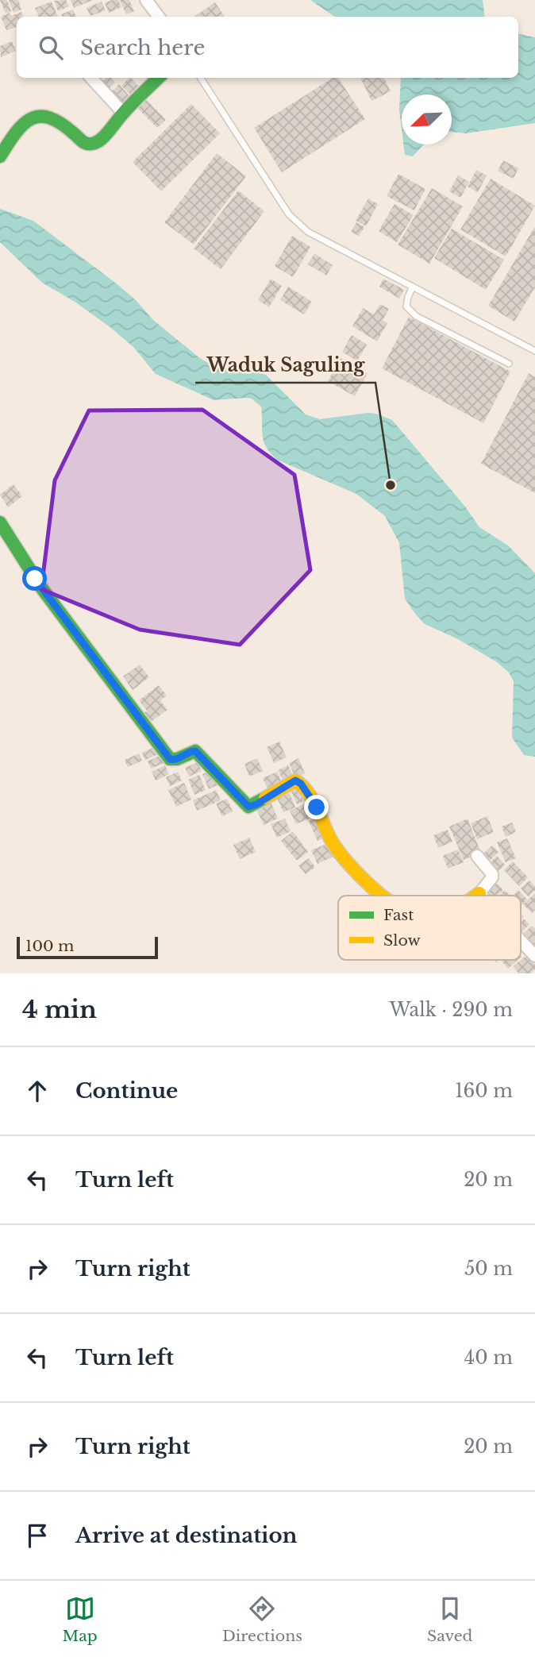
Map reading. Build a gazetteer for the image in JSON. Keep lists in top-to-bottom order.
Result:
{
  "places": ["Waduk Saguling"],
  "legend": ["Fast", "Slow"],
  "scale_bar": "100 m",
  "north": "bottom left",
  "page": {
    "search": "Search here",
    "scale": "100 m",
    "heading": ["4 min", "Walk · 290 m"],
    "list": [
      ["Continue", "160 m"],
      ["Turn left", "20 m"],
      ["Turn right", "50 m"],
      ["Turn left", "40 m"],
      ["Turn right", "20 m"],
      "Arrive at destination"
    ],
    "nav": ["Map", "Directions", "Saved"]
  }
}
